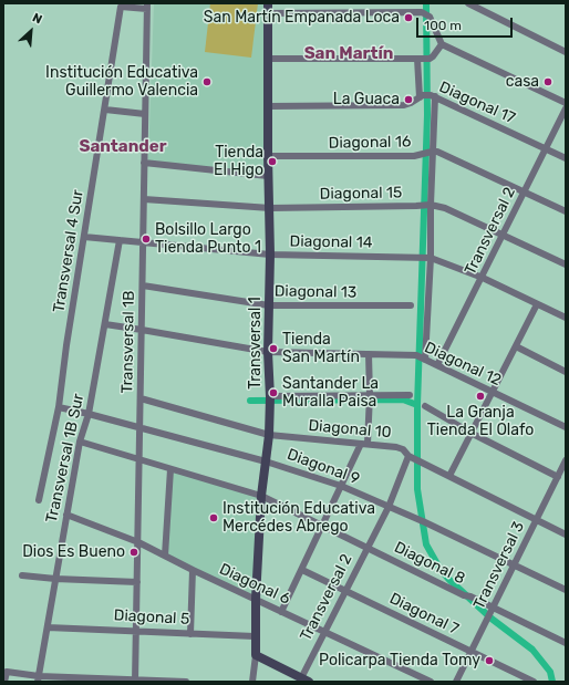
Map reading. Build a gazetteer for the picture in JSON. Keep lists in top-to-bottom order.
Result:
{
  "streets": {
    "street": [
      "Diagonal 17",
      "Diagonal 16",
      "Diagonal 15",
      "Transversal 2",
      "Diagonal 14",
      "Transversal 4 Sur",
      "Diagonal 13",
      "Transversal 1B",
      "Transversal 1",
      "Diagonal 12",
      "Diagonal 10",
      "Transversal 1B Sur",
      "Diagonal 9",
      "Diagonal 8",
      "Transversal 3",
      "Diagonal 6",
      "Diagonal 7",
      "Diagonal 5"
    ]
  },
  "crossings": [
    ["Diagonal 17", "Transversal 2"],
    ["Diagonal 17", "Transversal 1"],
    ["Diagonal 16", "Transversal 2"],
    ["Diagonal 16", "Transversal 1"],
    ["Diagonal 15", "Transversal 2"],
    ["Diagonal 15", "Transversal 1B"],
    ["Diagonal 15", "Transversal 1"],
    ["Transversal 2", "Diagonal 14"],
    ["Transversal 2", "Diagonal 12"],
    ["Transversal 2", "Diagonal 10"],
    ["Transversal 2", "Diagonal 9"],
    ["Transversal 2", "Diagonal 8"],
    ["Transversal 2", "Diagonal 6"],
    ["Transversal 2", "Diagonal 7"],
    ["Diagonal 14", "Transversal 4 Sur"],
    ["Diagonal 14", "Transversal 1B"],
    ["Diagonal 14", "Transversal 1"],
    ["Diagonal 14", "Transversal 1B Sur"],
    ["Transversal 4 Sur", "Transversal 1B"],
    ["Transversal 4 Sur", "Diagonal 9"],
    ["Diagonal 13", "Transversal 1B"],
    ["Diagonal 13", "Transversal 1"],
    ["Transversal 1B", "Diagonal 12"],
    ["Transversal 1B", "Diagonal 10"],
    ["Transversal 1B", "Diagonal 9"],
    ["Transversal 1B", "Diagonal 8"],
    ["Transversal 1B", "Diagonal 6"],
    ["Transversal 1B", "Diagonal 5"],
    ["Transversal 1", "Diagonal 12"],
    ["Transversal 1", "Diagonal 10"],
    ["Transversal 1", "Diagonal 9"],
    ["Transversal 1", "Diagonal 8"],
    ["Transversal 1", "Diagonal 6"],
    ["Transversal 1", "Diagonal 5"],
    ["Diagonal 12", "Transversal 1B Sur"],
    ["Diagonal 10", "Transversal 3"],
    ["Transversal 1B Sur", "Diagonal 9"],
    ["Transversal 1B Sur", "Diagonal 8"],
    ["Transversal 1B Sur", "Diagonal 6"],
    ["Transversal 1B Sur", "Diagonal 5"],
    ["Diagonal 9", "Transversal 3"],
    ["Diagonal 8", "Transversal 3"],
    ["Transversal 3", "Diagonal 7"]
  ],
  "districts": ["San Martín", "Santander"],
  "places": [
    "San Martín Empanada Loca",
    "Institución Educativa Guillermo Valencia",
    "casa",
    "La Guaca",
    "Tienda El Higo",
    "Bolsillo Largo Tienda Punto 1",
    "Tienda San Martín",
    "Santander La Muralla Paisa",
    "La Granja Tienda El Olafo",
    "Institución Educativa Mercédes Abrego",
    "Dios Es Bueno",
    "Policarpa Tienda Tomy"
  ],
  "scale_bar": "100 m",
  "north": "top right"
}
